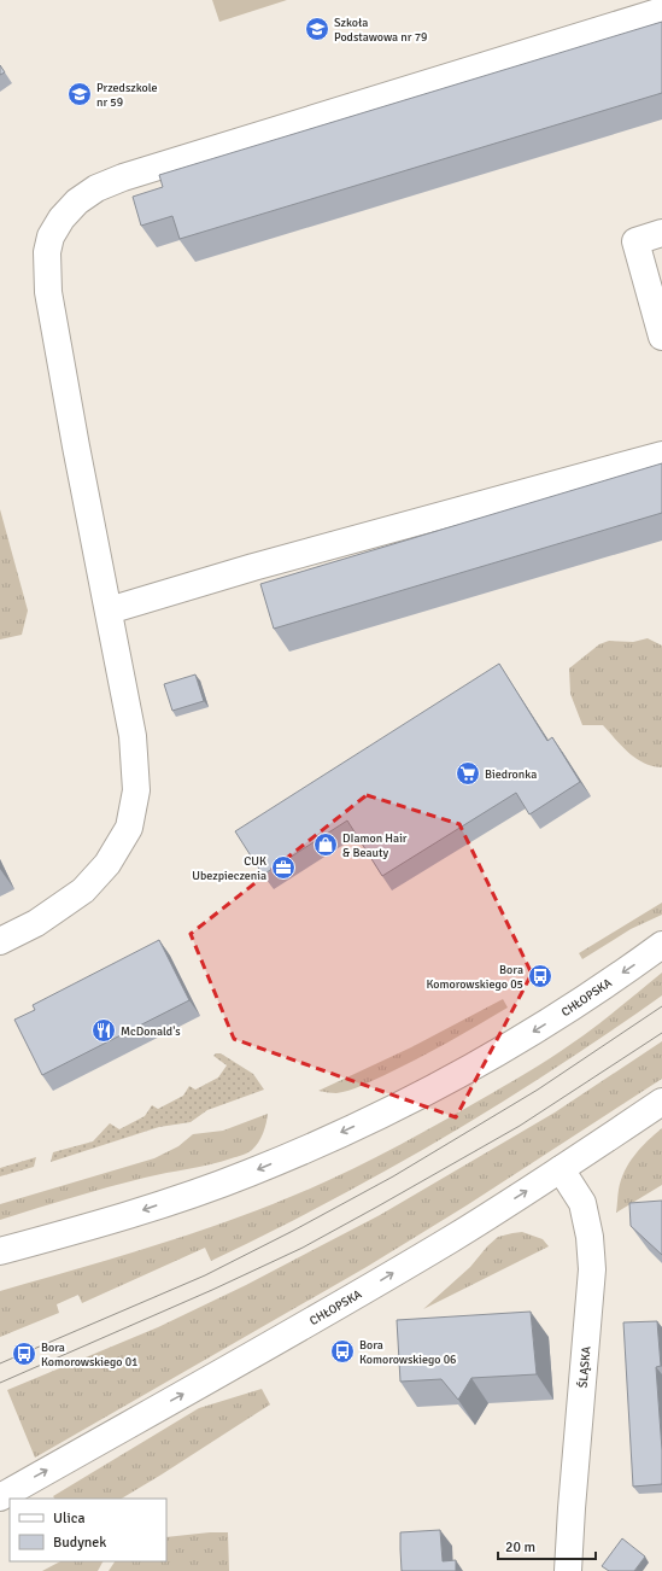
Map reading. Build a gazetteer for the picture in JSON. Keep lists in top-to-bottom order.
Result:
{
  "streets": {
    "street": ["CHŁOPSKA", "ŚLĄSKA"]
  },
  "crossings": [
    ["CHŁOPSKA", "ŚLĄSKA"]
  ],
  "places": {
    "school or university": ["Szkoła Podstawowa nr 79", "Przedszkole nr 59"],
    "supermarket": ["Biedronka"],
    "shop": ["DIamon Hair & Beauty"],
    "office": ["CUK Ubezpieczenia"],
    "bus stop": ["Bora Komorowskiego 05", "Bora Komorowskiego 06", "Bora Komorowskiego 01"],
    "restaurant": ["McDonald's"]
  },
  "legend": ["Ulica", "Budynek"],
  "scale_bar": "20 m"
}
